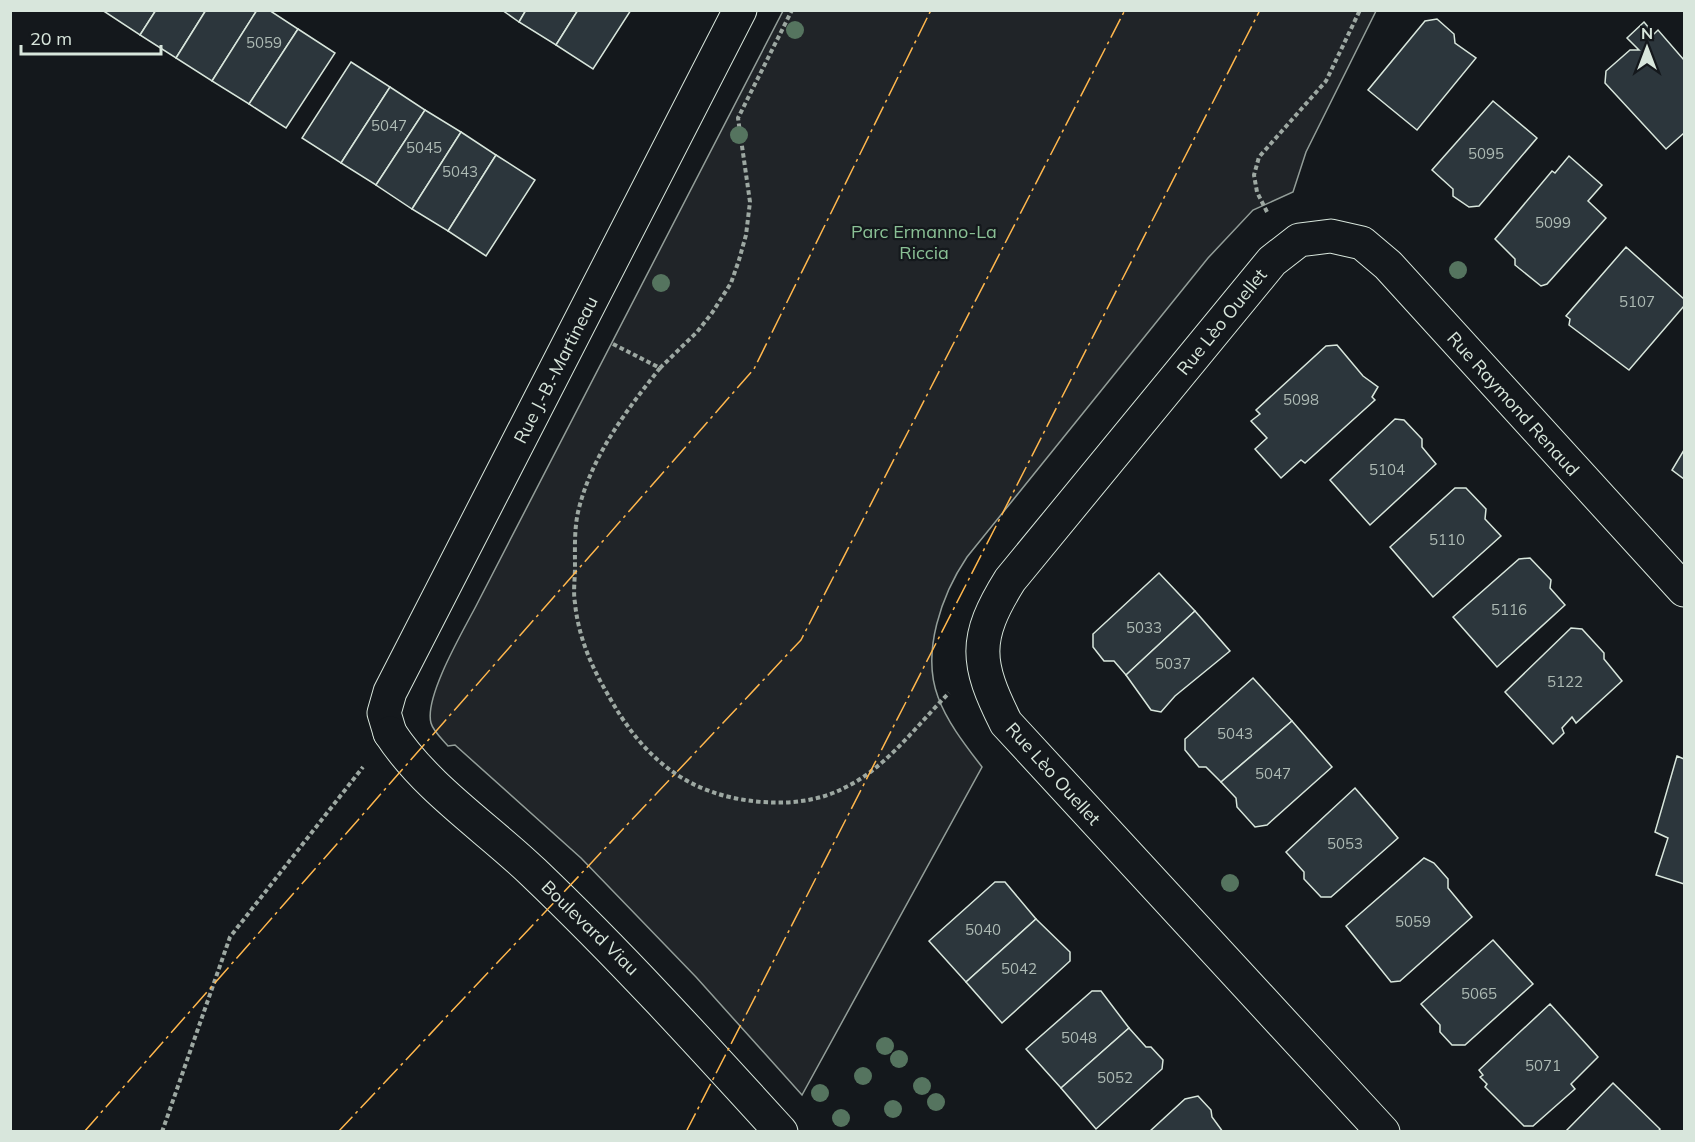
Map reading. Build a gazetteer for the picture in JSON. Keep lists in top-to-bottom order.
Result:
{
  "streets": {
    "street": [
      "Rue Lèo Ouellet",
      "Rue J.-B.-Martineau",
      "Rue Raymond Renaud",
      "Boulevard Viau"
    ]
  },
  "crossings": [
    ["Rue Lèo Ouellet", "Rue Raymond Renaud"],
    ["Rue J.-B.-Martineau", "Boulevard Viau"]
  ],
  "parks": ["Parc Ermanno-La Riccia"],
  "house_numbers": [
    "5059",
    "5047",
    "5045",
    "5095",
    "5043",
    "5099",
    "5107",
    "5098",
    "5104",
    "5110",
    "5116",
    "5033",
    "5037",
    "5122",
    "5043",
    "5047",
    "5053",
    "5059",
    "5040",
    "5042",
    "5065",
    "5048",
    "5071",
    "5052"
  ],
  "scale_bar": "20 m",
  "north": "top"
}
